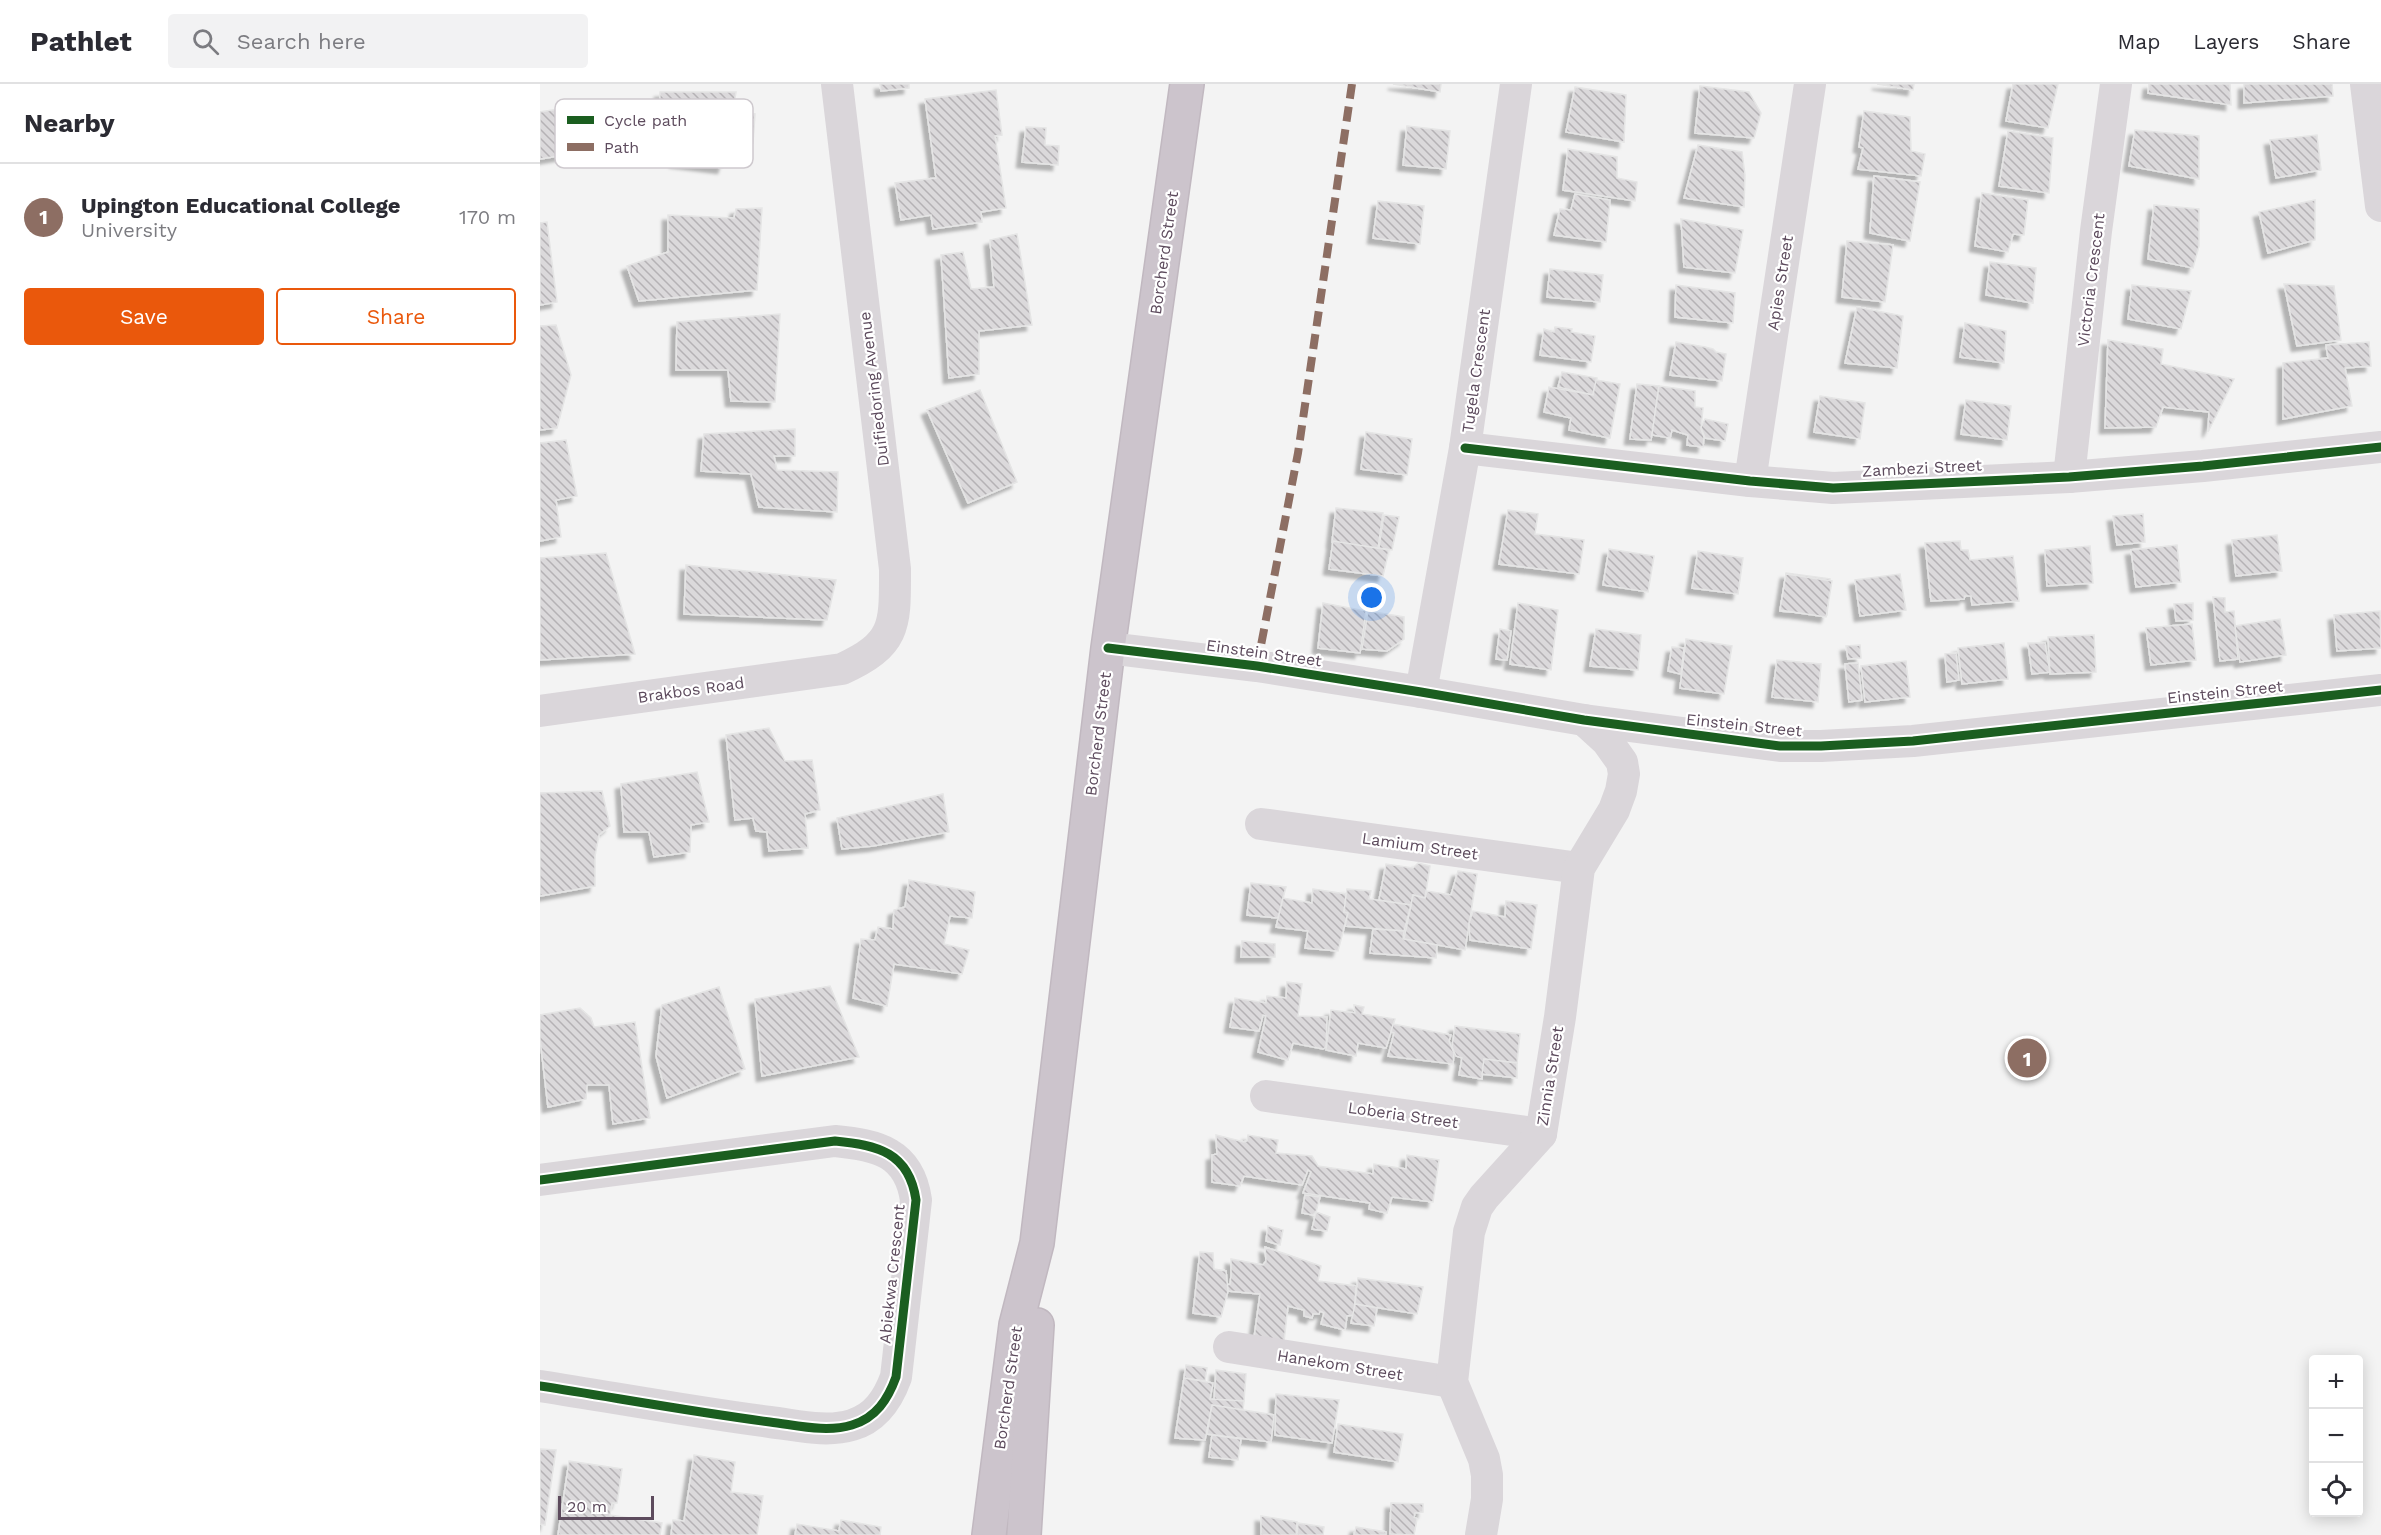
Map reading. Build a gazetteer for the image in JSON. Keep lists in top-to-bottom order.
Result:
{
  "streets": {
    "highway": ["Borcherd Street"],
    "street": [
      "Victoria Crescent",
      "Apies Street",
      "Tugela Crescent",
      "Duifiedoring Avenue",
      "Zambezi Street",
      "Einstein Street",
      "Brakbos Road",
      "Lamium Street",
      "Zinnia Street",
      "Loberia Street",
      "Abiekwa Crescent",
      "Hanekom Street"
    ]
  },
  "crossings": [
    ["Borcherd Street", "Einstein Street"],
    ["Victoria Crescent", "Zambezi Street"],
    ["Apies Street", "Zambezi Street"],
    ["Tugela Crescent", "Zambezi Street"],
    ["Tugela Crescent", "Einstein Street"],
    ["Duifiedoring Avenue", "Brakbos Road"],
    ["Einstein Street", "Zinnia Street"],
    ["Lamium Street", "Zinnia Street"],
    ["Zinnia Street", "Loberia Street"],
    ["Zinnia Street", "Hanekom Street"]
  ],
  "legend": ["Cycle path", "Path"],
  "scale_bar": "20 m",
  "page": {
    "header": "Pathlet",
    "search": "Search here",
    "nav": ["Map", "Layers", "Share"],
    "heading": "Nearby",
    "list": [
      {
        "mark": "1",
        "name": "Upington Educational College",
        "note": "University",
        "value": "170 m"
      }
    ],
    "buttons": ["Save", "Share"],
    "pins": "1",
    "map_buttons": ["+", "−"],
    "scale": "20 m"
  }
}
